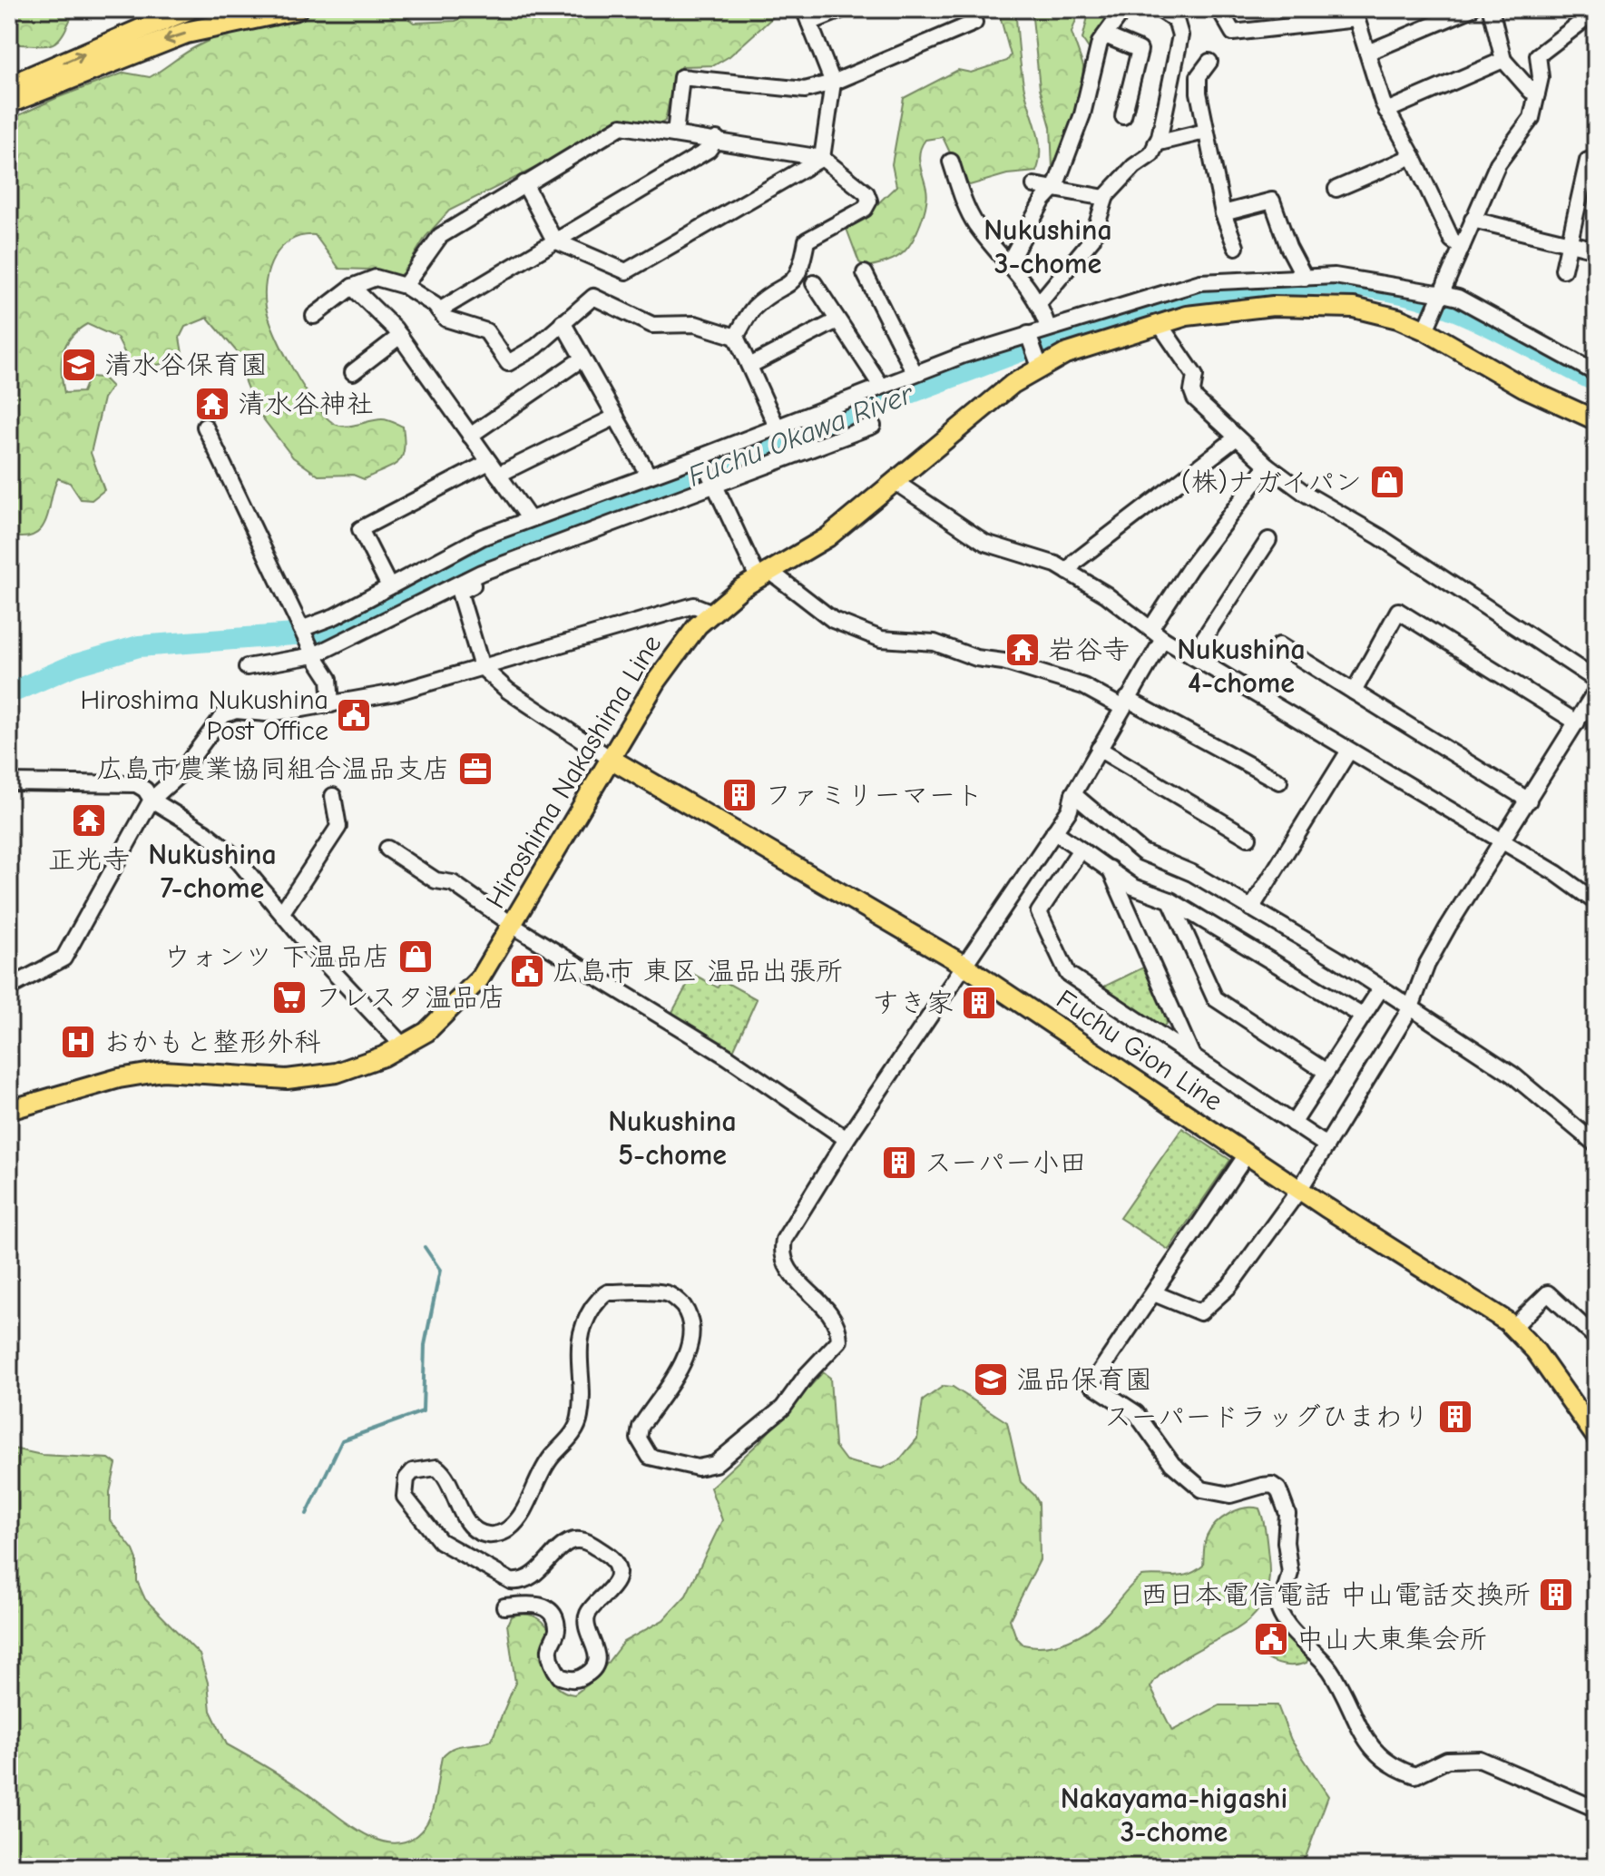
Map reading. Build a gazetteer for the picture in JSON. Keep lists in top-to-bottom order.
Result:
{
  "streets": {
    "main road": ["Hiroshima Nakashima Line", "Fuchu Gion Line"]
  },
  "crossings": [
    ["Hiroshima Nakashima Line", "Fuchu Gion Line"]
  ],
  "districts": [
    "Nukushina 3-chome",
    "Nukushina 4-chome",
    "Nukushina 7-chome",
    "Nukushina 5-chome",
    "Nakayama-higashi 3-chome"
  ],
  "water": ["Fuchu Okawa River"],
  "places": {
    "school or university": ["清水谷保育園", "温品保育園"],
    "temple": ["清水谷神社", "岩谷寺", "正光寺"],
    "shop": ["(株)ナガイパン", "ウォンツ 下温品店"],
    "public building": ["Hiroshima Nukushina Post Office", "広島市 東区 温品出張所", "中山大東集会所"],
    "office": ["広島市農業協同組合温品支店"],
    "building": [
      "ファミリーマート",
      "すき家",
      "スーパー小田",
      "スーパードラッグひまわり",
      "西日本電信電話 中山電話交換所"
    ],
    "supermarket": ["フレスタ温品店"],
    "hospital": ["おかもと整形外科"]
  }
}
